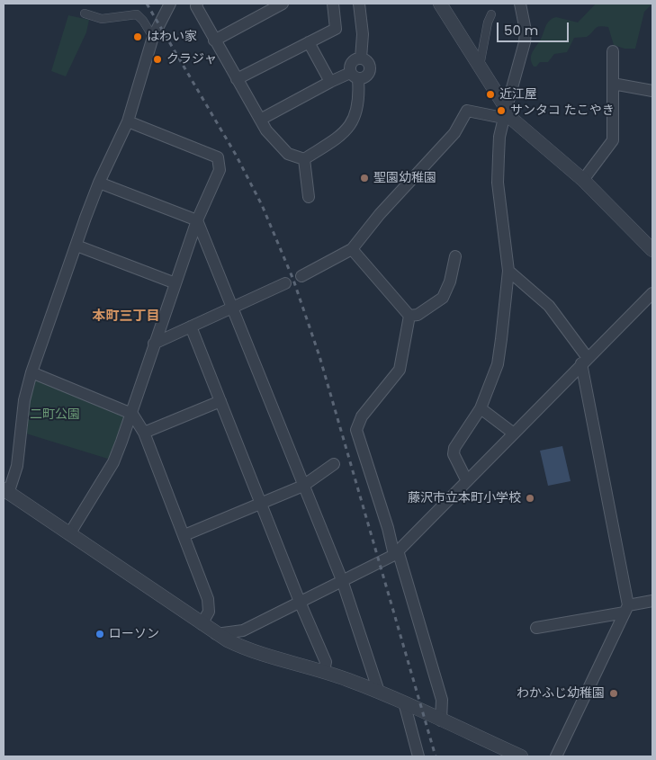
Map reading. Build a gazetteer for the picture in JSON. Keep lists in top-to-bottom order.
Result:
{
  "districts": ["本町三丁目"],
  "parks": ["二町公園"],
  "places": [
    "はわい家",
    "クラジャ",
    "近江屋",
    "サンタコ たこやき",
    "聖園幼稚園",
    "藤沢市立本町小学校",
    "ローソン",
    "わかふじ幼稚園"
  ],
  "scale_bar": "50 m"
}
